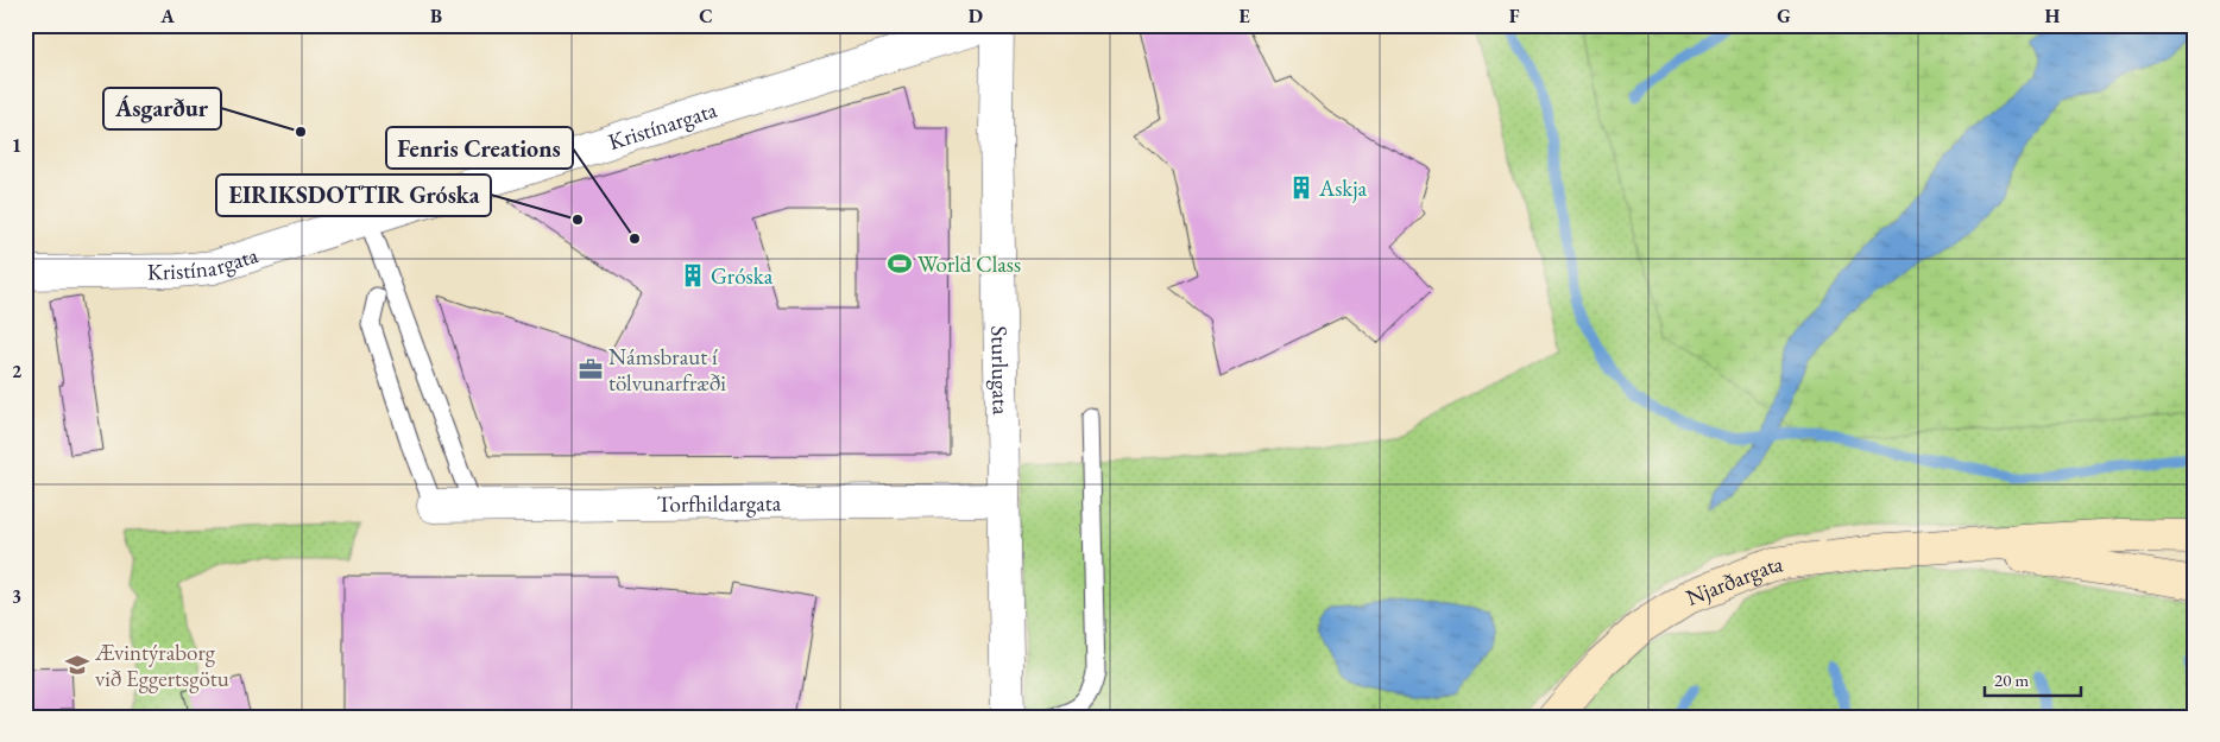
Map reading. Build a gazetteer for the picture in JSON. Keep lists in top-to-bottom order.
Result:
{
  "streets": {
    "main road": ["Njarðargata"],
    "street": ["Kristínargata", "Sturlugata", "Torfhildargata"]
  },
  "crossings": [
    ["Sturlugata", "Torfhildargata"]
  ],
  "places": {
    "other": ["Ásgarður", "EIRIKSDOTTIR Gróska", "Fenris Creations"],
    "building": ["Askja", "Gróska"],
    "sports": ["World Class"],
    "office": ["Námsbraut í tölvunarfræði"],
    "school or university": ["Ævintýraborg við Eggertsgötu"]
  },
  "scale_bar": "20 m",
  "grid": {
    "columns": [
      "A",
      "B",
      "C",
      "D",
      "E",
      "F",
      "G",
      "H"
    ],
    "rows": ["1", "2", "3"]
  }
}
